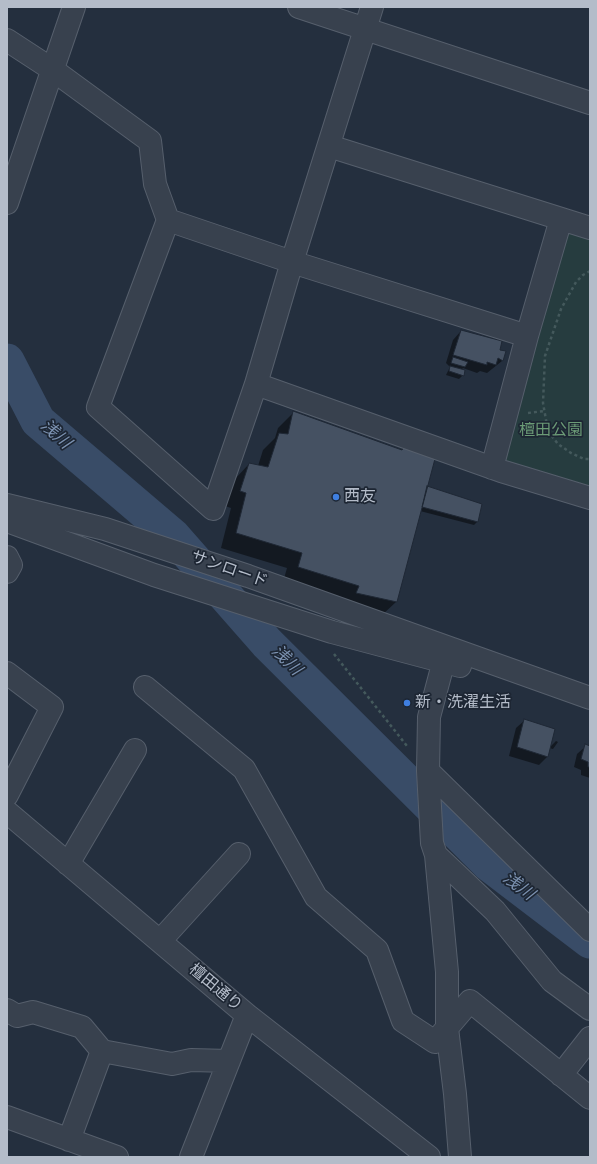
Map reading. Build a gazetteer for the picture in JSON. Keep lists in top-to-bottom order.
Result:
{
  "streets": {
    "street": ["サンロード", "檀田通り"]
  },
  "water": ["浅川"],
  "parks": ["檀田公園"],
  "places": ["西友", "新・洗濯生活"]
}
